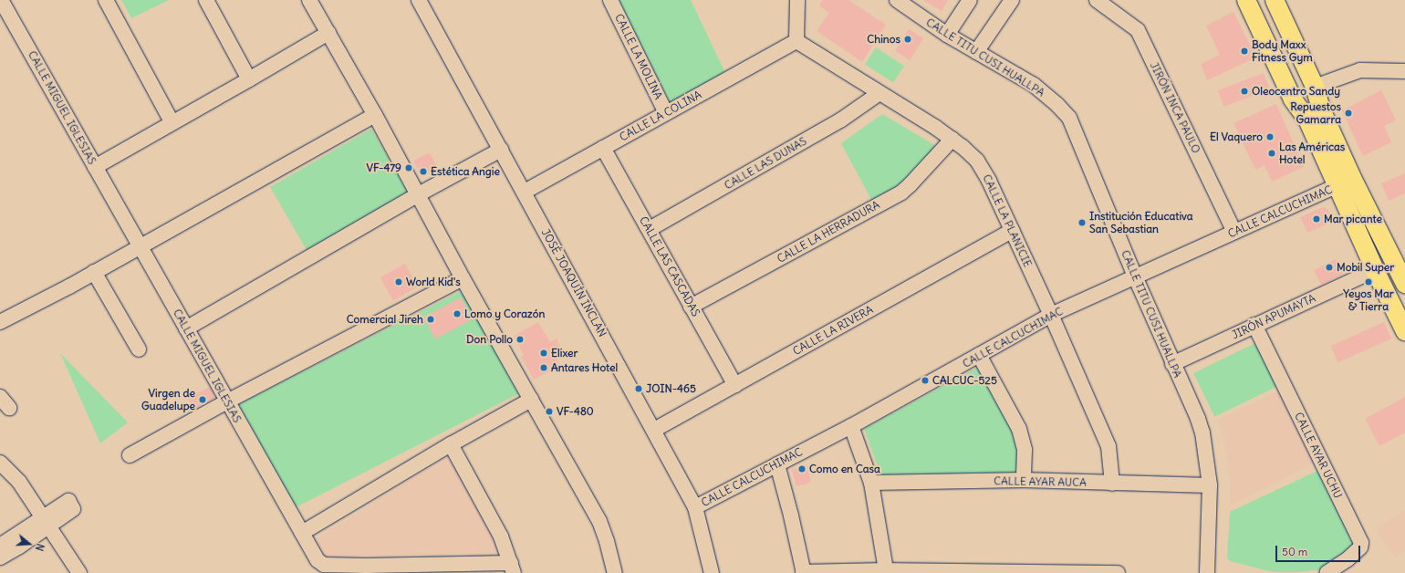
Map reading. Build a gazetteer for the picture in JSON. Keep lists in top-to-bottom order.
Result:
{
  "streets": {
    "street": [
      "CALLE LA MOLINA",
      "CALLE TITU CUSI HUALLPA",
      "CALLE MIGUEL IGLESIAS",
      "JIRÓN INCA PAULO",
      "CALLE LA COLINA",
      "CALLE LAS DUNAS",
      "CALLE CALCUCHIMAC",
      "CALLE LA PLANICIE",
      "CALLE LA HERRADURA",
      "CALLE LAS CASCADAS",
      "JOSÉ JOAQUÍN INCLAN",
      "JIRÓN APUMAYTA",
      "CALLE LA RIVERA",
      "CALLE AYAR UCHU",
      "CALLE AYAR AUCA"
    ]
  },
  "crossings": [
    ["CALLE LA MOLINA", "CALLE LA COLINA"],
    ["CALLE TITU CUSI HUALLPA", "CALLE CALCUCHIMAC"],
    ["CALLE TITU CUSI HUALLPA", "JIRÓN APUMAYTA"],
    ["CALLE TITU CUSI HUALLPA", "CALLE AYAR AUCA"],
    ["JIRÓN INCA PAULO", "CALLE CALCUCHIMAC"],
    ["CALLE LA COLINA", "CALLE LA PLANICIE"],
    ["CALLE LA COLINA", "CALLE LAS CASCADAS"],
    ["CALLE LA COLINA", "JOSÉ JOAQUÍN INCLAN"],
    ["CALLE LAS DUNAS", "CALLE LA PLANICIE"],
    ["CALLE LAS DUNAS", "CALLE LAS CASCADAS"],
    ["CALLE CALCUCHIMAC", "CALLE LA PLANICIE"],
    ["CALLE CALCUCHIMAC", "JOSÉ JOAQUÍN INCLAN"],
    ["CALLE LA PLANICIE", "CALLE LA HERRADURA"],
    ["CALLE LA PLANICIE", "CALLE LA RIVERA"],
    ["CALLE LA PLANICIE", "CALLE AYAR AUCA"],
    ["CALLE LA HERRADURA", "CALLE LAS CASCADAS"],
    ["CALLE LAS CASCADAS", "CALLE LA RIVERA"],
    ["JOSÉ JOAQUÍN INCLAN", "CALLE LA RIVERA"],
    ["JIRÓN APUMAYTA", "CALLE AYAR UCHU"]
  ],
  "places": [
    "Chinos",
    "Body Maxx Fitness Gym",
    "Oleocentro Sandy",
    "Repuestos Gamarra",
    "El Vaquero",
    "Las Américas Hotel",
    "VF-479",
    "Estética Angie",
    "Mar picante",
    "Institución Educativa San Sebastian",
    "Mobil Super",
    "World Kid's",
    "Yeyos Mar & Tierra",
    "Lomo y Corazón",
    "Comercial Jireh",
    "Don Pollo",
    "Elixer",
    "Antares Hotel",
    "CALCUC-525",
    "JOIN-465",
    "Virgen de Guadelupe",
    "VF-480",
    "Como en Casa"
  ],
  "scale_bar": "50 m",
  "north": "right"
}
